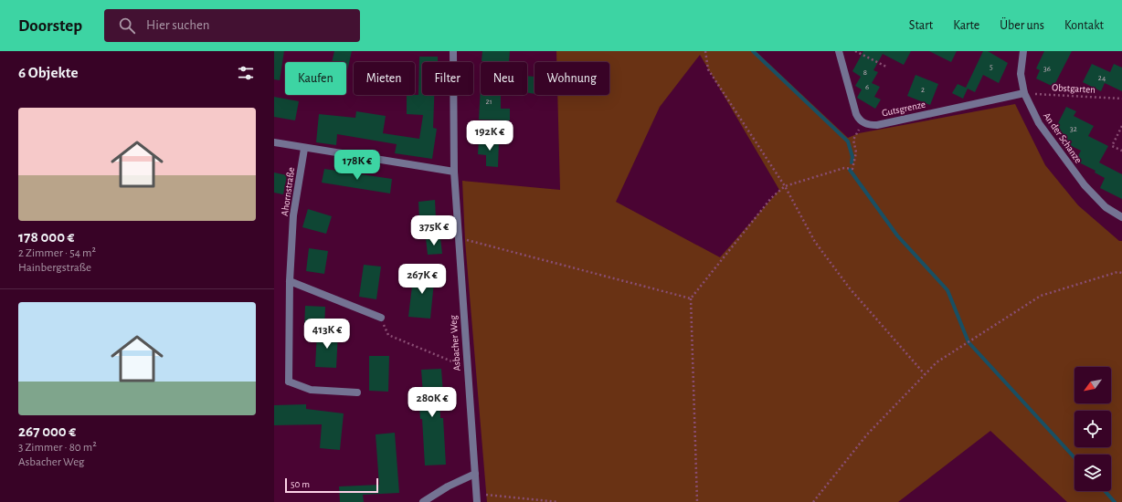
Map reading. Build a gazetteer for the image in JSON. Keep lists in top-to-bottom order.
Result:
{
  "streets": {
    "street": [
      "Gutsgrenze",
      "An der Schanze",
      "Ahornstraße",
      "Asbacher Weg"
    ],
    "path": ["Obstgarten"]
  },
  "crossings": [
    ["Obstgarten", "Gutsgrenze"],
    ["Obstgarten", "An der Schanze"],
    ["Gutsgrenze", "An der Schanze"]
  ],
  "house_numbers": [
    "5",
    "36",
    "8",
    "24",
    "6",
    "2",
    "21",
    "32"
  ],
  "scale_bar": "50 m",
  "north": "bottom left",
  "page": {
    "header": "Doorstep",
    "search": "Hier suchen",
    "nav": [
      "Start",
      "Karte",
      "Über uns",
      "Kontakt"
    ],
    "heading": "6 Objekte",
    "chip": [
      "Kaufen",
      "Mieten",
      "Filter",
      "Neu",
      "Wohnung"
    ],
    "list": [
      {
        "name": "178 000 €",
        "note": "2 Zimmer · 54 m² · Hainbergstraße"
      },
      {
        "name": "267 000 €",
        "note": "3 Zimmer · 80 m² · Asbacher Weg"
      }
    ],
    "price": [
      "192K €",
      "178K €",
      "375K €",
      "267K €",
      "413K €",
      "280K €"
    ],
    "scale": "50 m"
  }
}
